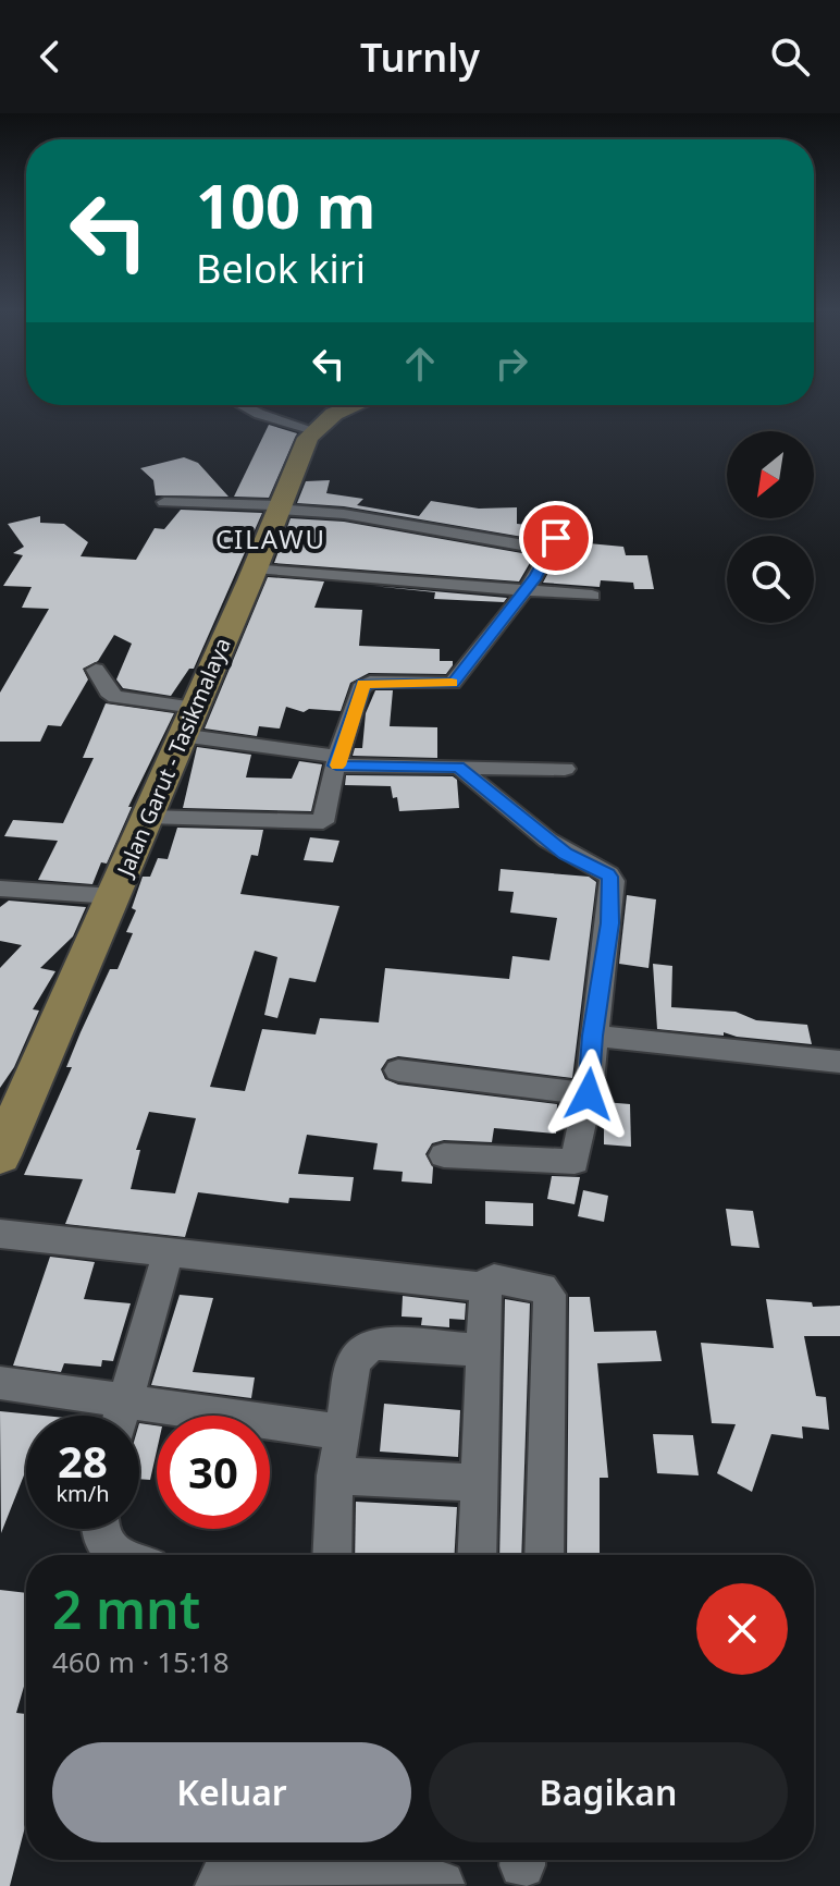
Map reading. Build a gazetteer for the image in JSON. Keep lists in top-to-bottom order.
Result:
{
  "streets": {
    "main road": ["Jalan Garut - Tasikmalaya"]
  },
  "districts": ["CILAWU"],
  "north": "bottom left",
  "page": {
    "header": "Turnly",
    "turn": ["100 m", "Belok kiri"],
    "speed": "28 km/h",
    "limit": "30",
    "heading": ["2 mnt", "460 m · 15:18"],
    "buttons": ["Keluar", "Bagikan"]
  }
}
